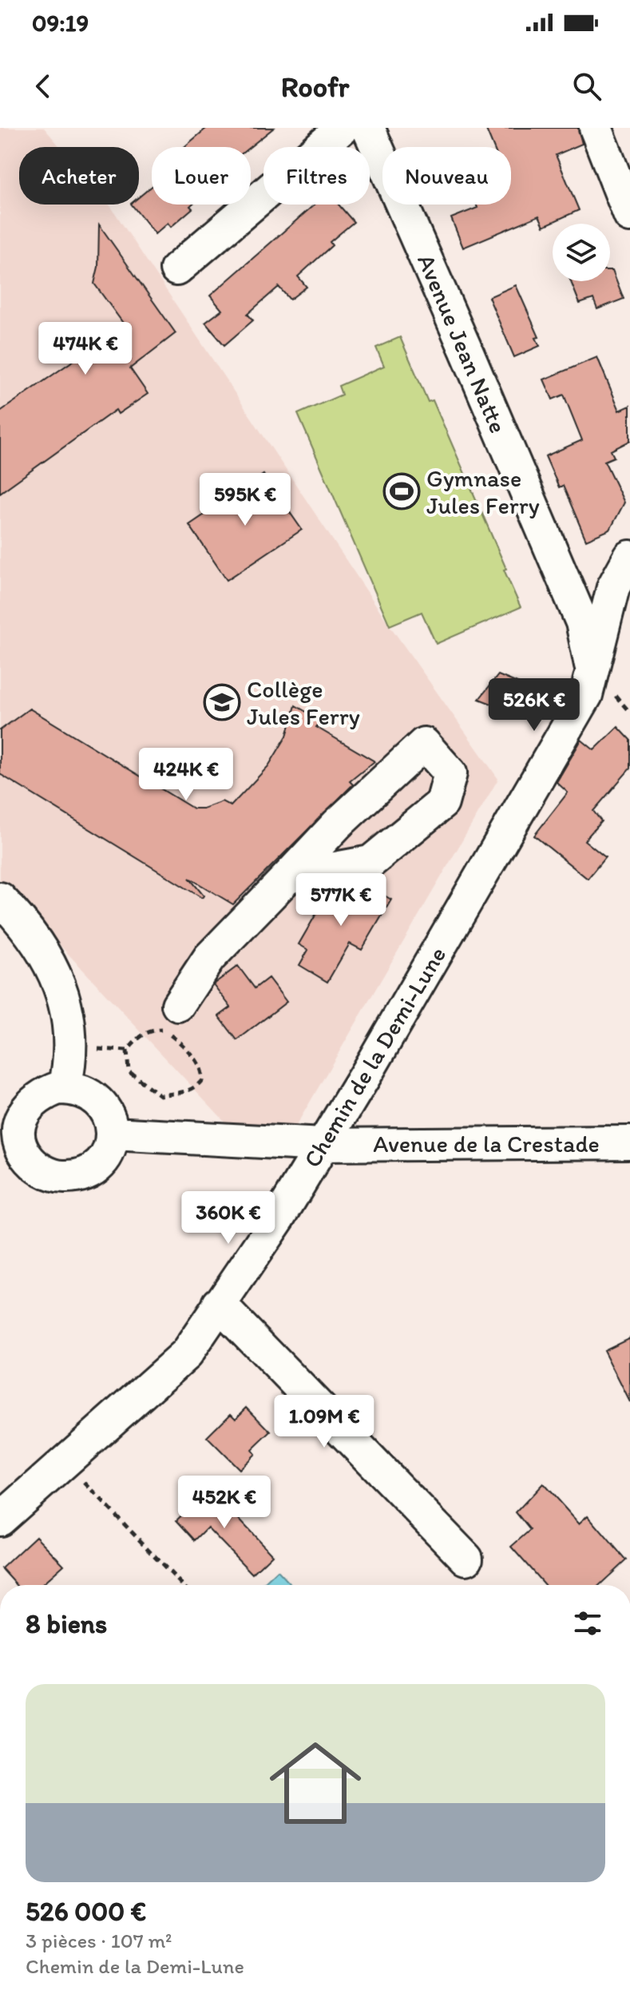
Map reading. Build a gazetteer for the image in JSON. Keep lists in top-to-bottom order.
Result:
{
  "streets": {
    "street": ["Avenue Jean Natte", "Chemin de la Demi-Lune", "Avenue de la Crestade"]
  },
  "crossings": [
    ["Avenue Jean Natte", "Chemin de la Demi-Lune"],
    ["Chemin de la Demi-Lune", "Avenue de la Crestade"]
  ],
  "places": {
    "sports": ["Gymnase Jules Ferry"],
    "school or university": ["Collège Jules Ferry"]
  },
  "page": {
    "status": "09:19",
    "header": "Roofr",
    "chip": [
      "Acheter",
      "Louer",
      "Filtres",
      "Nouveau"
    ],
    "price": [
      "474K €",
      "595K €",
      "526K €",
      "424K €",
      "577K €",
      "360K €",
      "1.09M €",
      "452K €"
    ],
    "heading": "8 biens",
    "list": [
      {
        "name": "526 000 €",
        "note": "3 pièces · 107 m² · Chemin de la Demi-Lune"
      }
    ]
  }
}
